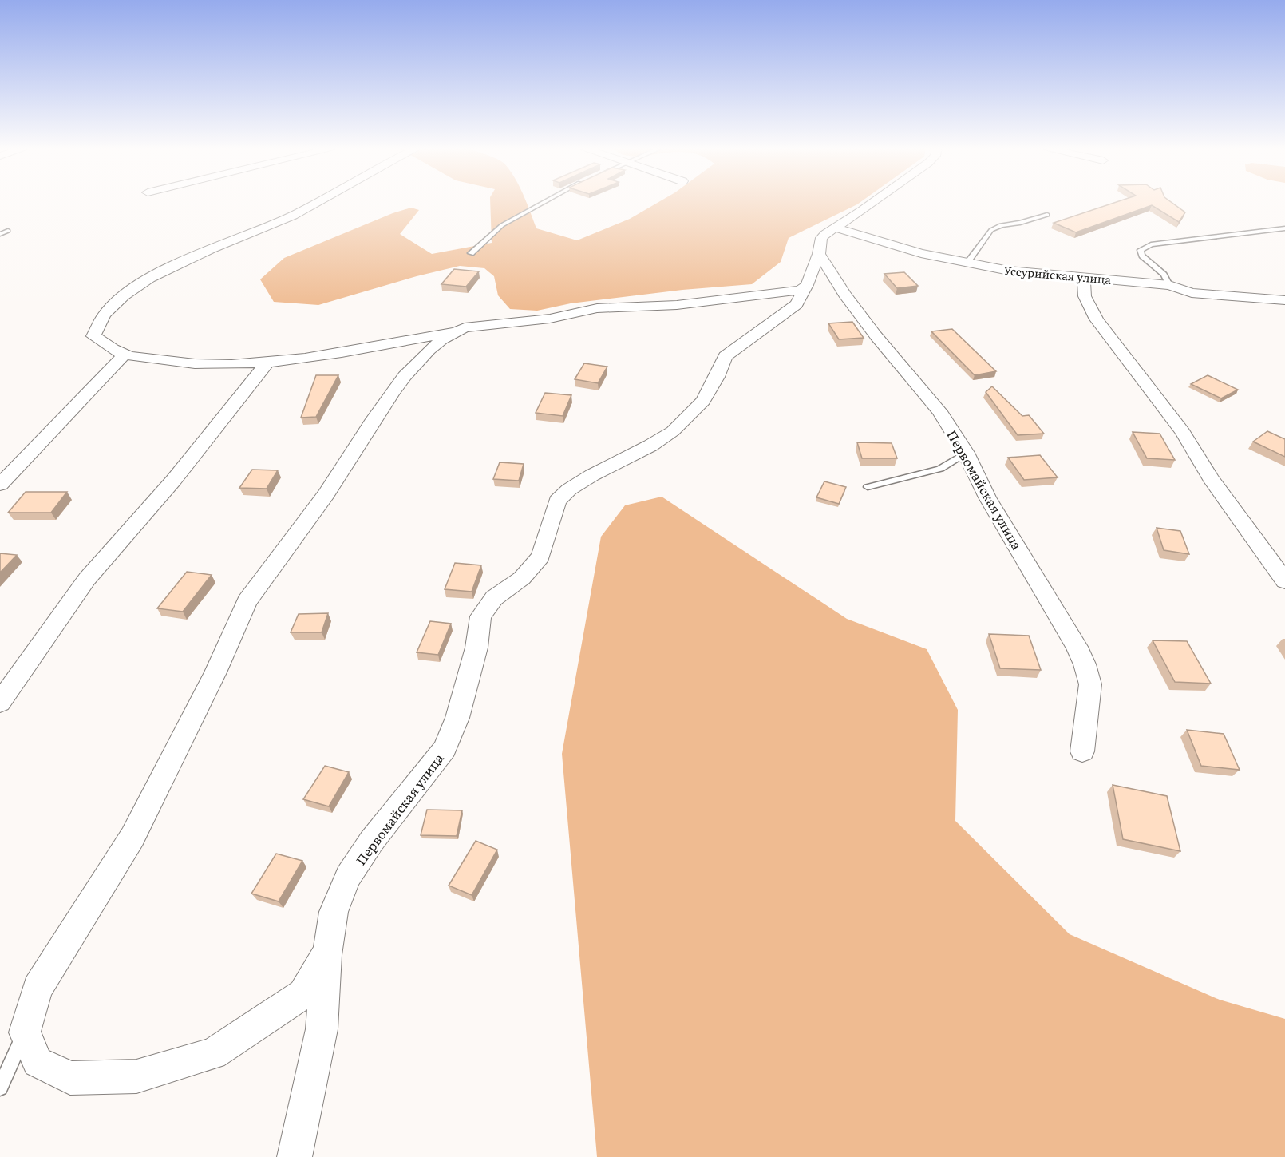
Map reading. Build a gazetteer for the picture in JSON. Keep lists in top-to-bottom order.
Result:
{
  "streets": {
    "street": ["Уссурийская улица", "Первомайская улица"]
  },
  "crossings": [
    ["Уссурийская улица", "Первомайская улица"]
  ]
}
